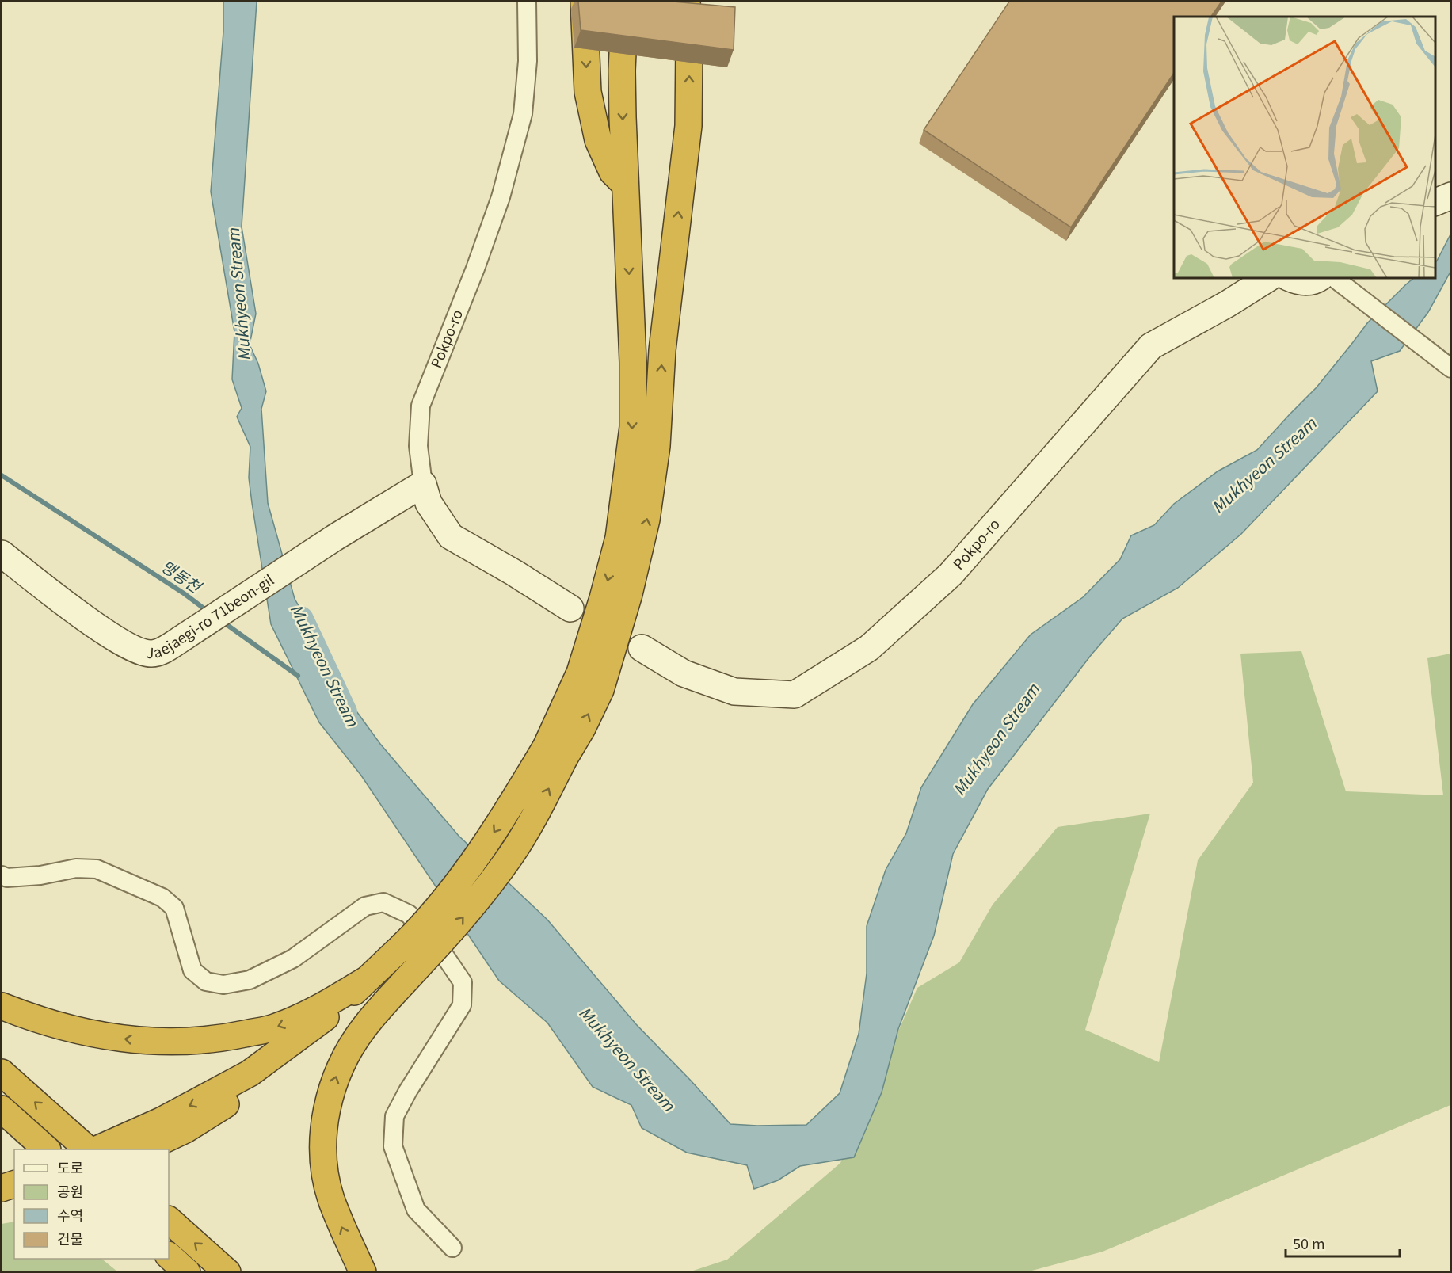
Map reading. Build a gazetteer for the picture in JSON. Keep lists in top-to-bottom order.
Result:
{
  "streets": {
    "main road": ["Pokpo-ro", "Jaejaegi-ro 71beon-gil"]
  },
  "crossings": [
    ["Pokpo-ro", "Jaejaegi-ro 71beon-gil"]
  ],
  "water": ["Mukhyeon Stream", "맹동천"],
  "legend": [
    "도로",
    "공원",
    "수역",
    "건물"
  ],
  "scale_bar": "50 m"
}
